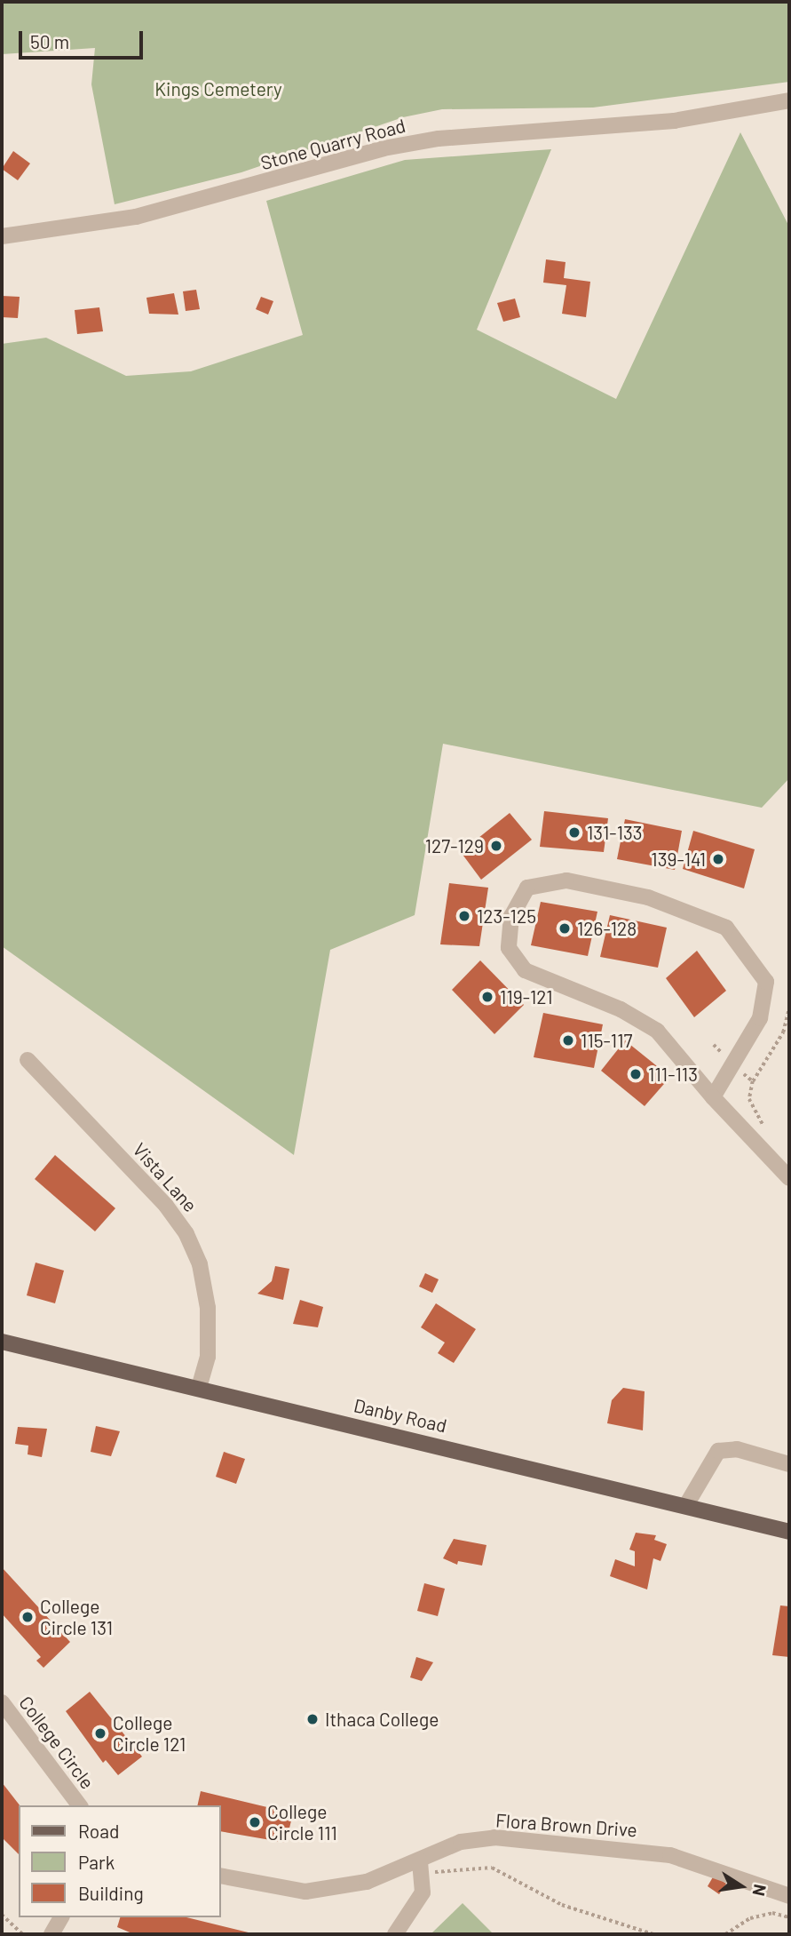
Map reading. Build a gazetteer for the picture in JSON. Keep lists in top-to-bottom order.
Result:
{
  "streets": {
    "main road": ["Danby Road"],
    "street": [
      "Stone Quarry Road",
      "Vista Lane",
      "College Circle",
      "Flora Brown Drive"
    ]
  },
  "crossings": [
    ["Vista Lane", "Danby Road"]
  ],
  "parks": ["Kings Cemetery"],
  "places": [
    "131-133",
    "127-129",
    "139-141",
    "123-125",
    "126-128",
    "119-121",
    "115-117",
    "111-113",
    "College Circle 131",
    "Ithaca College",
    "College Circle 121",
    "College Circle 111"
  ],
  "legend": ["Road", "Park", "Building"],
  "scale_bar": "50 m",
  "north": "right"
}
